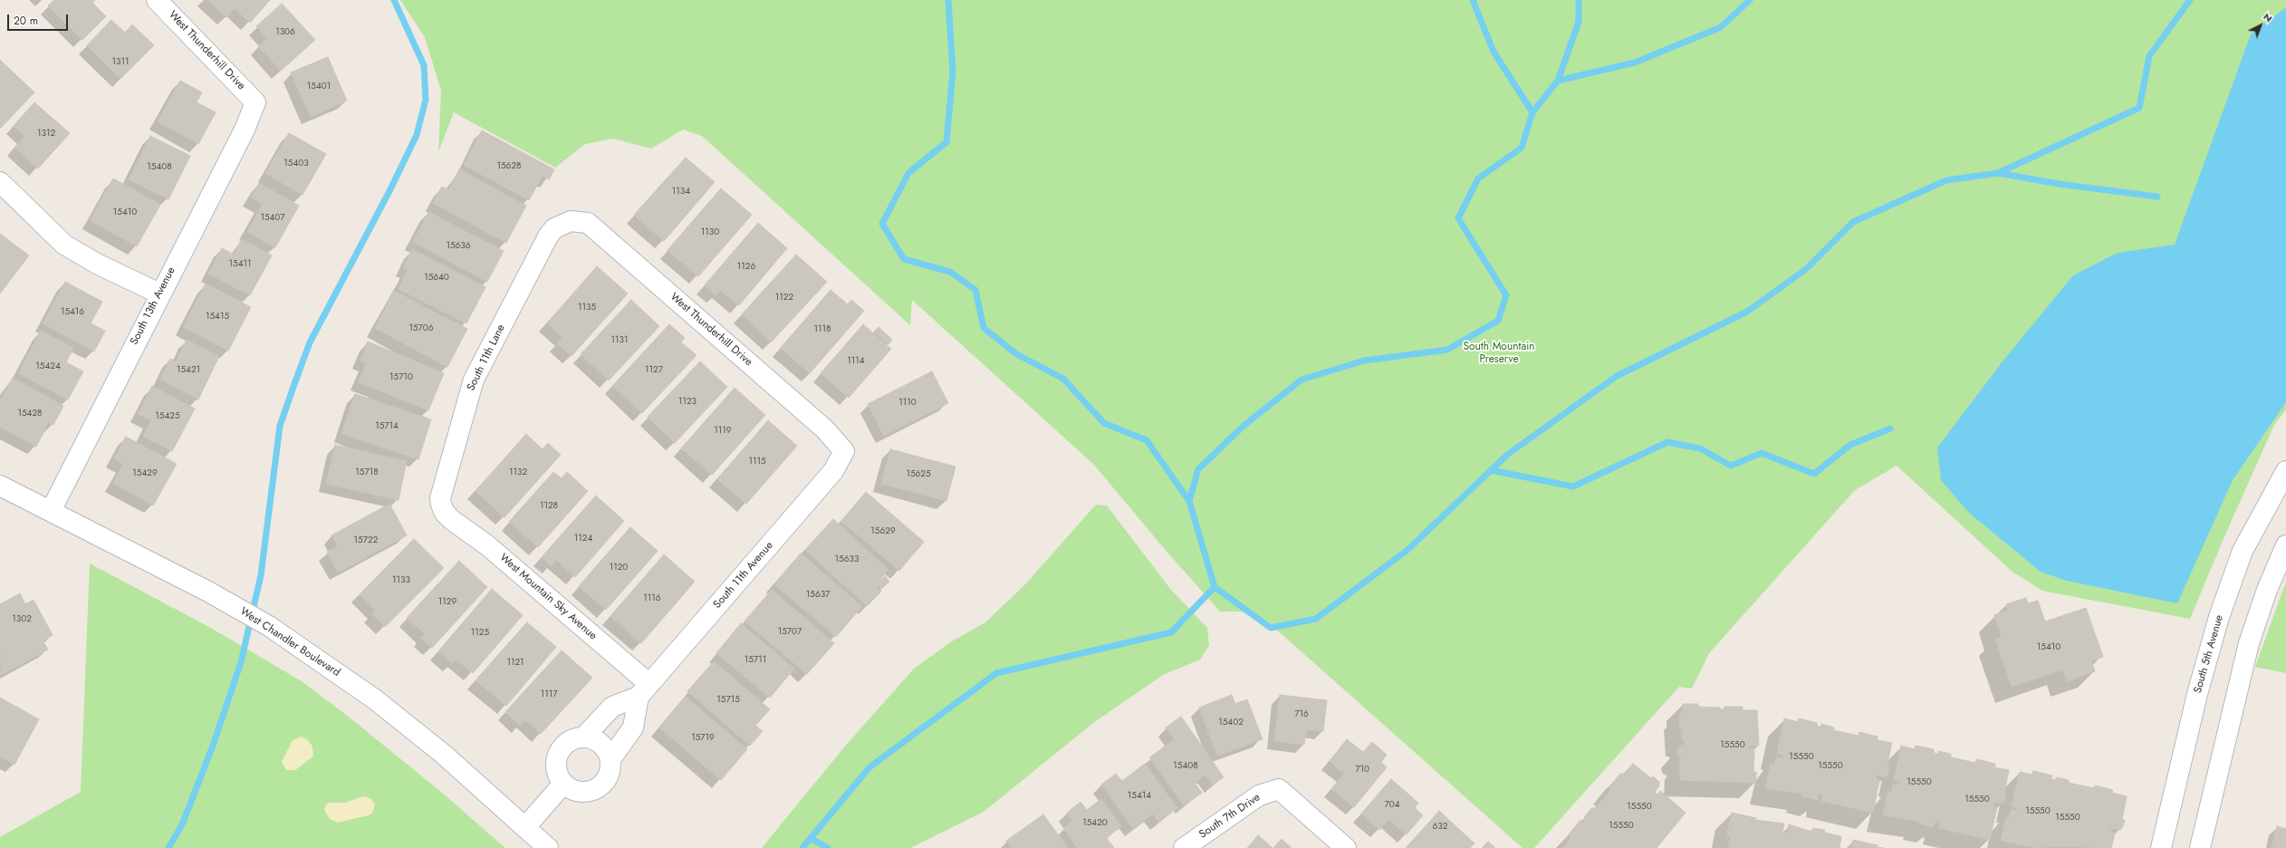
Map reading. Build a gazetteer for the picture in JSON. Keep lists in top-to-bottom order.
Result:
{
  "streets": {
    "street": [
      "West Thunderhill Drive",
      "South 13th Avenue",
      "South 11th Lane",
      "South 11th Avenue",
      "West Mountain Sky Avenue",
      "West Chandler Boulevard",
      "South 5th Avenue",
      "South 7th Drive"
    ]
  },
  "crossings": [
    ["West Thunderhill Drive", "South 13th Avenue"],
    ["West Thunderhill Drive", "South 11th Lane"],
    ["West Thunderhill Drive", "South 11th Avenue"],
    ["South 13th Avenue", "West Chandler Boulevard"],
    ["South 11th Lane", "West Mountain Sky Avenue"],
    ["South 11th Avenue", "West Mountain Sky Avenue"]
  ],
  "parks": ["South Mountain Preserve"],
  "house_numbers": [
    "1306",
    "1311",
    "15401",
    "1312",
    "15403",
    "15628",
    "15408",
    "1134",
    "15410",
    "15407",
    "1130",
    "15636",
    "15411",
    "1126",
    "15640",
    "1122",
    "1135",
    "15416",
    "15415",
    "15706",
    "1118",
    "1131",
    "1114",
    "15424",
    "15421",
    "1127",
    "15710",
    "1123",
    "1110",
    "15428",
    "15425",
    "15714",
    "1119",
    "1115",
    "15718",
    "1132",
    "15429",
    "15625",
    "1128",
    "15629",
    "1124",
    "15722",
    "15633",
    "1120",
    "1133",
    "15637",
    "1116",
    "1129",
    "1302",
    "15707",
    "1125",
    "15410",
    "15711",
    "1121",
    "1117",
    "15715",
    "716",
    "15402",
    "15719",
    "15550",
    "15550",
    "15408",
    "15550",
    "710",
    "15550",
    "15414",
    "15550",
    "704",
    "15550",
    "15550",
    "15550",
    "15420",
    "15550",
    "632"
  ],
  "scale_bar": "20 m",
  "north": "top right"
}
